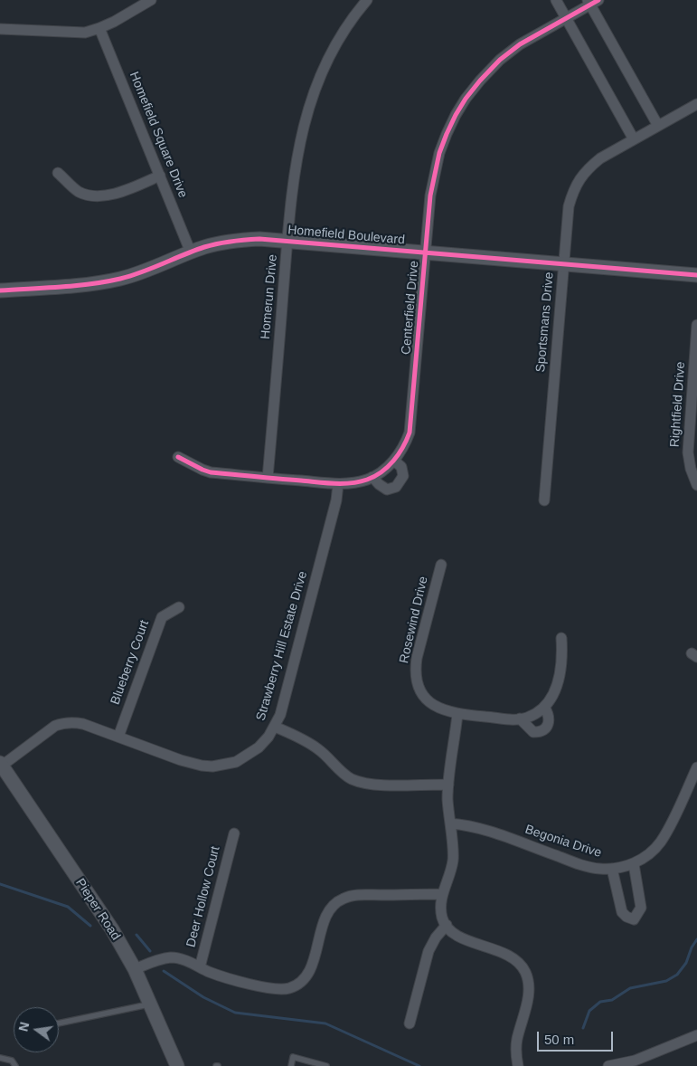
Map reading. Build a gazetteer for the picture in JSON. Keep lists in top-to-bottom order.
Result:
{
  "streets": {
    "street": [
      "Homefield Square Drive",
      "Homefield Boulevard",
      "Homerun Drive",
      "Centerfield Drive",
      "Sportsmans Drive",
      "Rightfield Drive",
      "Rosewind Drive",
      "Strawberry Hill Estate Drive",
      "Blueberry Court",
      "Begonia Drive",
      "Deer Hollow Court",
      "Pieper Road"
    ]
  },
  "crossings": [
    ["Homefield Square Drive", "Homefield Boulevard"],
    ["Homefield Boulevard", "Homerun Drive"],
    ["Homefield Boulevard", "Centerfield Drive"],
    ["Homefield Boulevard", "Sportsmans Drive"],
    ["Homerun Drive", "Centerfield Drive"],
    ["Centerfield Drive", "Strawberry Hill Estate Drive"],
    ["Strawberry Hill Estate Drive", "Blueberry Court"],
    ["Strawberry Hill Estate Drive", "Pieper Road"]
  ],
  "scale_bar": "50 m",
  "north": "left"
}
